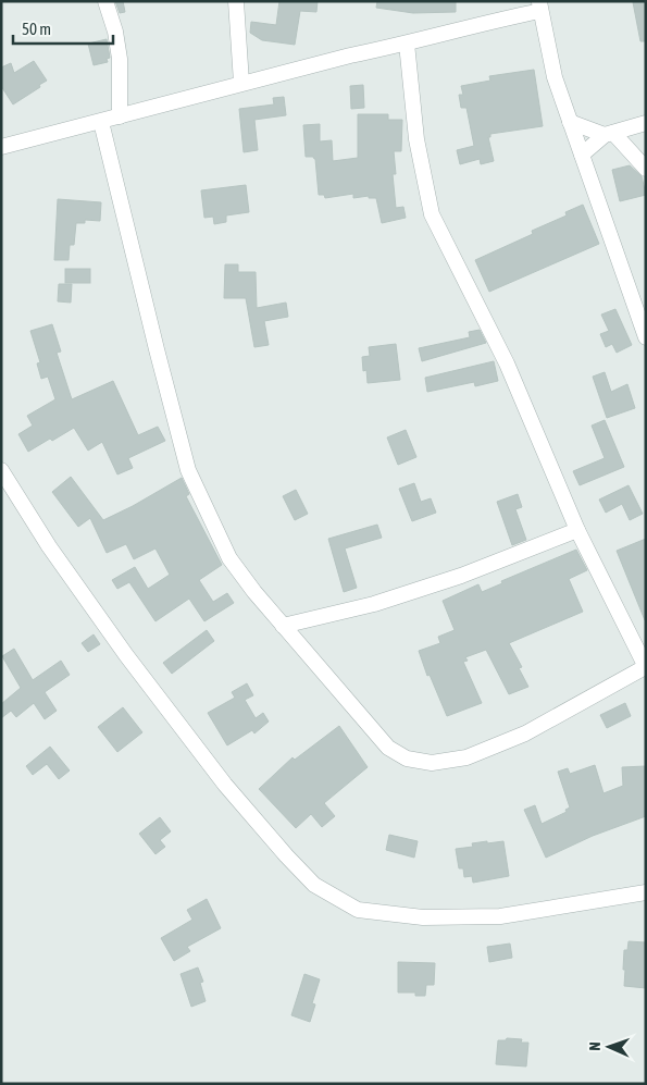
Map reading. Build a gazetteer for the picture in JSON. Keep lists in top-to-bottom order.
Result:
{
  "scale_bar": "50 m",
  "north": "left"
}
